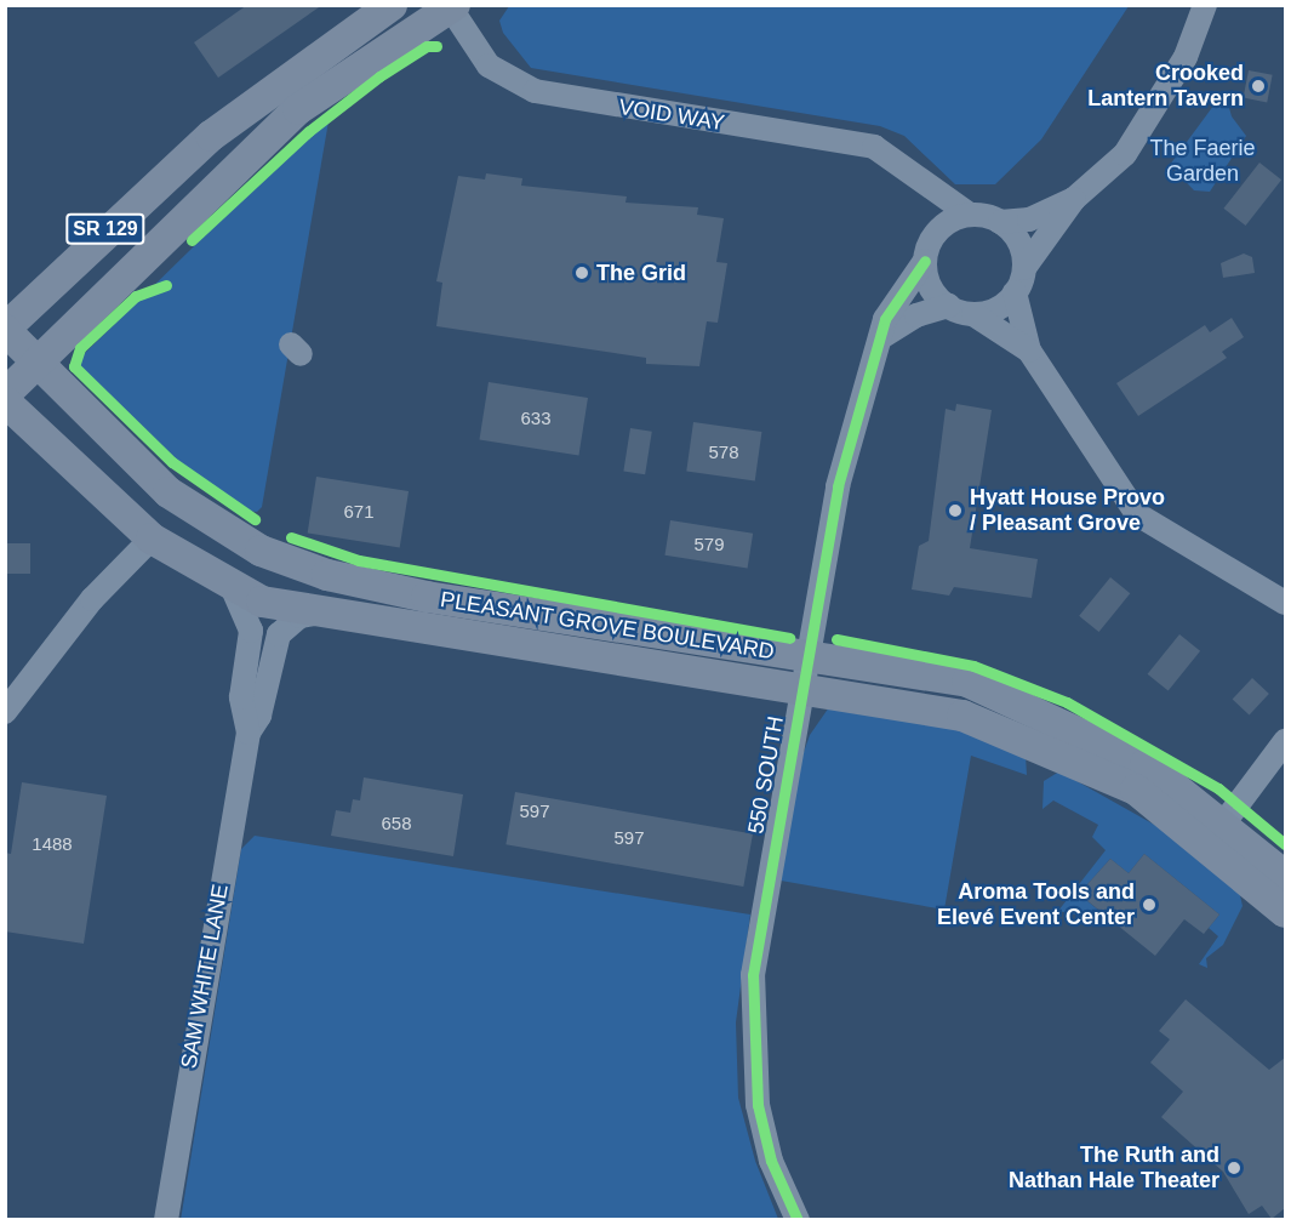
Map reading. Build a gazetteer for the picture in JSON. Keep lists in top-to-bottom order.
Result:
{
  "streets": {
    "main road": ["SR 129", "PLEASANT GROVE BOULEVARD"],
    "street": ["VOID WAY", "550 SOUTH", "SAM WHITE LANE"]
  },
  "crossings": [
    ["VOID WAY", "SR 129"],
    ["VOID WAY", "550 SOUTH"],
    ["SR 129", "PLEASANT GROVE BOULEVARD"],
    ["PLEASANT GROVE BOULEVARD", "550 SOUTH"],
    ["PLEASANT GROVE BOULEVARD", "SAM WHITE LANE"]
  ],
  "parks": ["The Faerie Garden"],
  "places": [
    "Crooked Lantern Tavern",
    "The Grid",
    "Hyatt House Provo / Pleasant Grove",
    "Aroma Tools and Elevé Event Center",
    "The Ruth and Nathan Hale Theater"
  ],
  "house_numbers": [
    "633",
    "578",
    "671",
    "579",
    "597",
    "658",
    "597",
    "1488"
  ]
}
